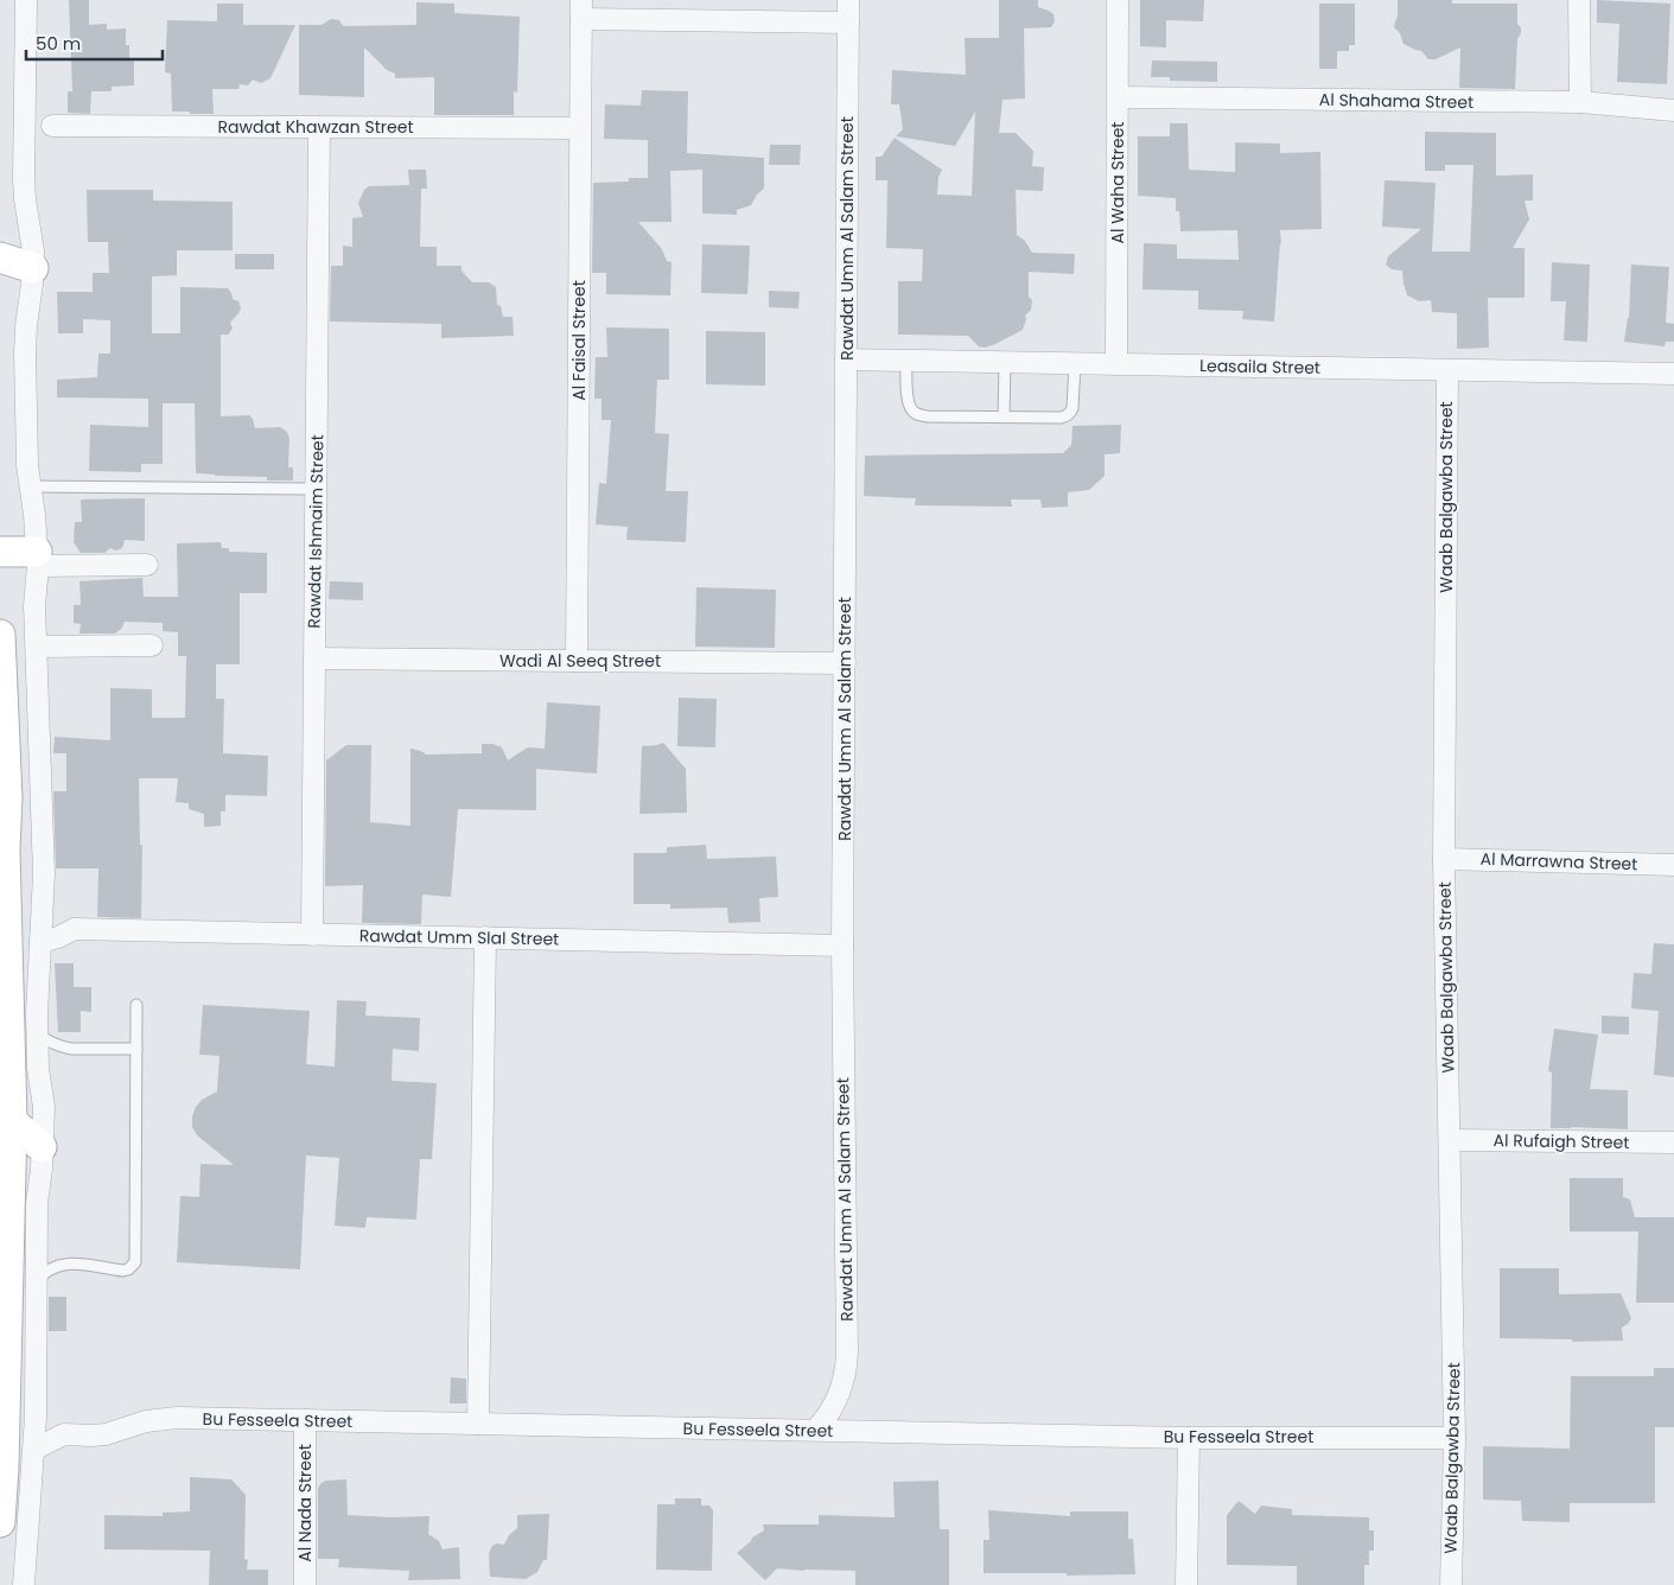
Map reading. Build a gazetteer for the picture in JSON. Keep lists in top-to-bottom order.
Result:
{
  "streets": {
    "street": [
      "Al Shahama Street",
      "Rawdat Khawzan Street",
      "Al Waha Street",
      "Rawdat Umm Al Salam Street",
      "Al Faisal Street",
      "Leasaila Street",
      "Waab Balgawba Street",
      "Rawdat Ishmaim Street",
      "Wadi Al Seeq Street",
      "Al Marrawna Street",
      "Rawdat Umm Slal Street",
      "Al Rufaigh Street",
      "Bu Fesseela Street",
      "Al Nada Street"
    ]
  },
  "crossings": [
    ["Al Shahama Street", "Al Waha Street"],
    ["Rawdat Khawzan Street", "Al Faisal Street"],
    ["Rawdat Khawzan Street", "Rawdat Ishmaim Street"],
    ["Al Waha Street", "Leasaila Street"],
    ["Rawdat Umm Al Salam Street", "Al Faisal Street"],
    ["Rawdat Umm Al Salam Street", "Leasaila Street"],
    ["Rawdat Umm Al Salam Street", "Wadi Al Seeq Street"],
    ["Rawdat Umm Al Salam Street", "Rawdat Umm Slal Street"],
    ["Rawdat Umm Al Salam Street", "Bu Fesseela Street"],
    ["Al Faisal Street", "Wadi Al Seeq Street"],
    ["Leasaila Street", "Waab Balgawba Street"],
    ["Waab Balgawba Street", "Al Marrawna Street"],
    ["Waab Balgawba Street", "Al Rufaigh Street"],
    ["Waab Balgawba Street", "Bu Fesseela Street"],
    ["Rawdat Ishmaim Street", "Wadi Al Seeq Street"],
    ["Rawdat Ishmaim Street", "Rawdat Umm Slal Street"],
    ["Bu Fesseela Street", "Al Nada Street"]
  ],
  "scale_bar": "50 m"
}
